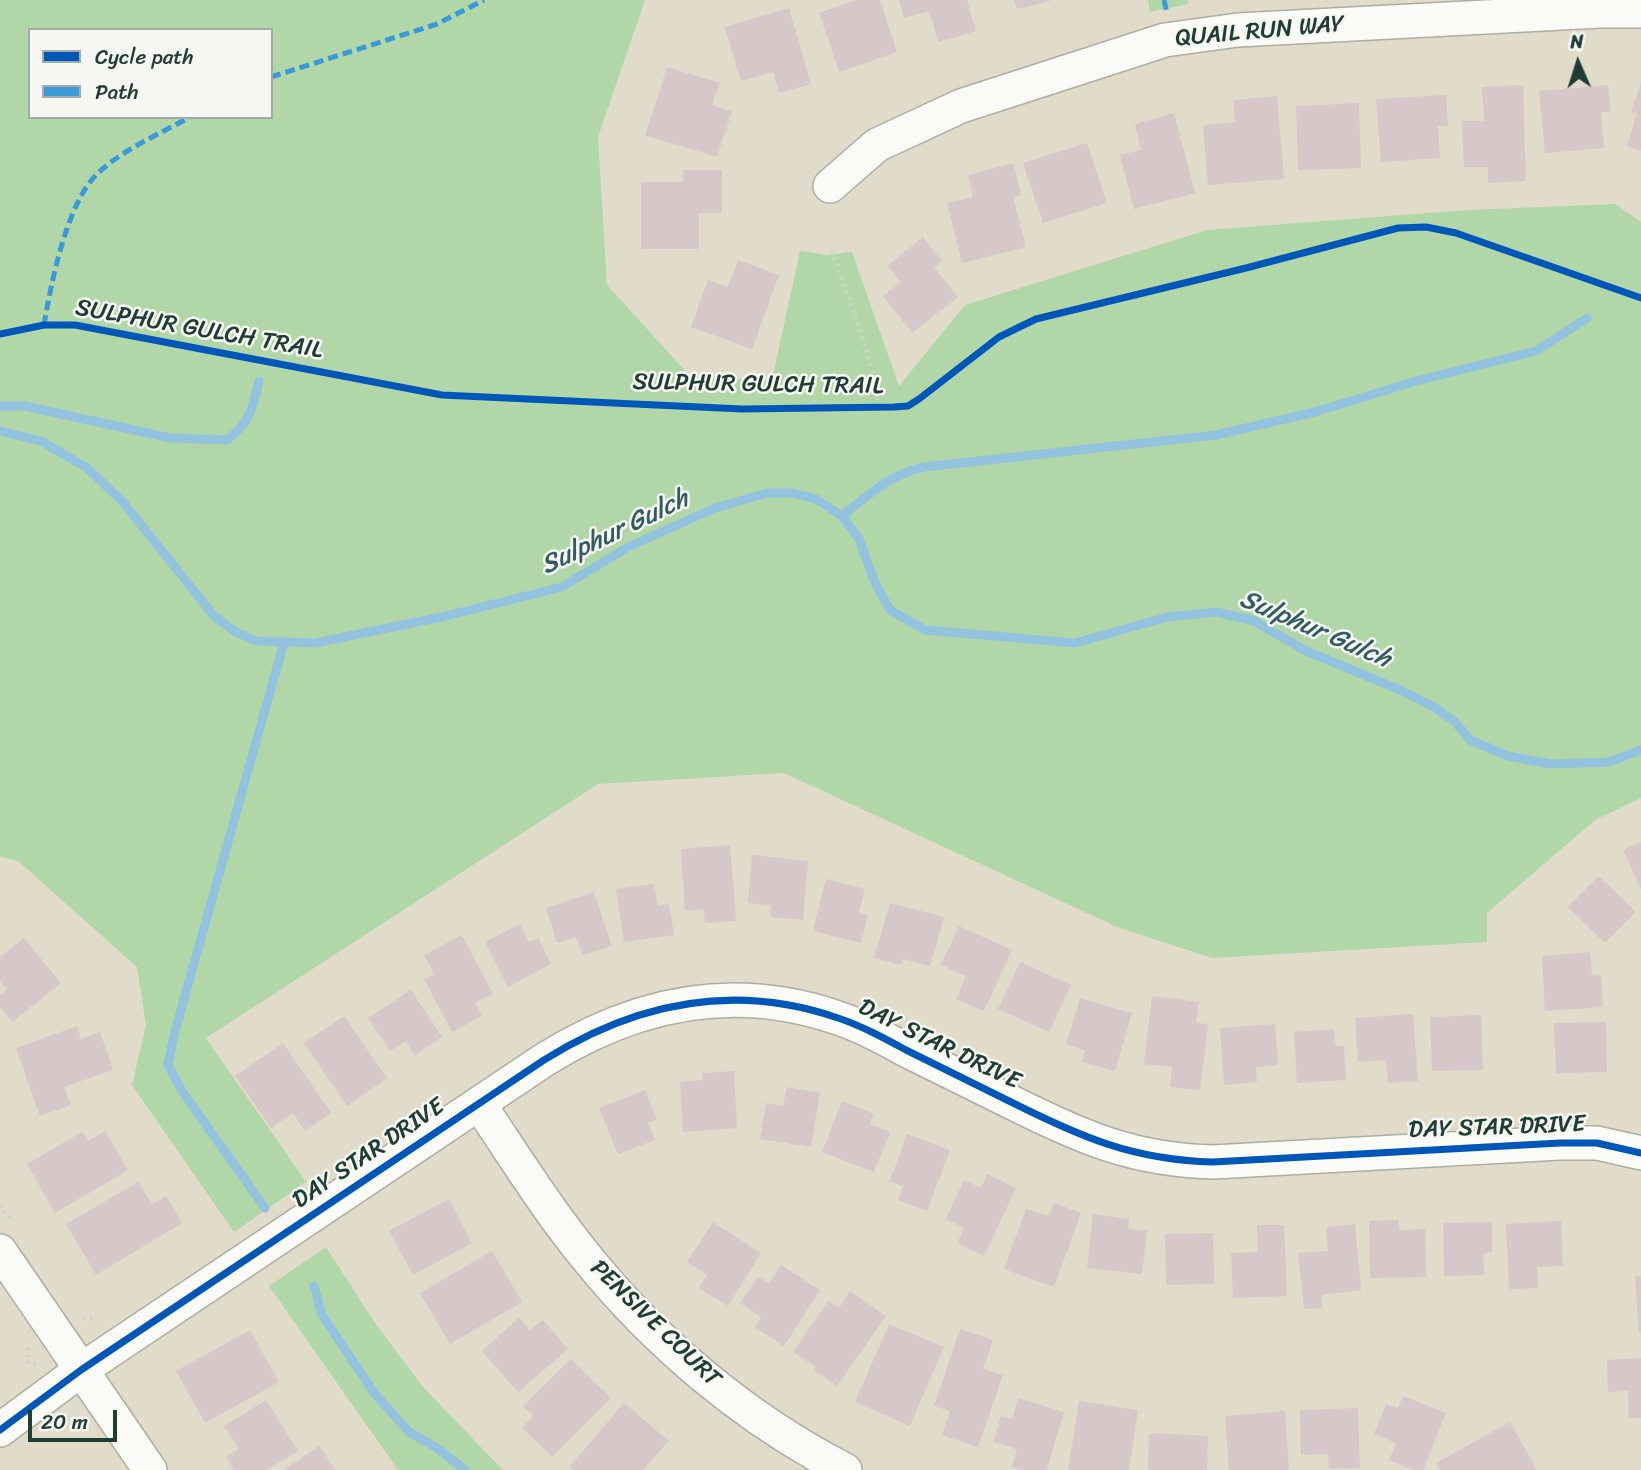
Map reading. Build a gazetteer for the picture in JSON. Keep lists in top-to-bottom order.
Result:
{
  "streets": {
    "street": ["QUAIL RUN WAY", "DAY STAR DRIVE", "PENSIVE COURT"],
    "cycle path": ["SULPHUR GULCH TRAIL"]
  },
  "crossings": [
    ["DAY STAR DRIVE", "PENSIVE COURT"]
  ],
  "water": ["Sulphur Gulch"],
  "legend": ["Cycle path", "Path"],
  "scale_bar": "20 m",
  "north": "top"
}
